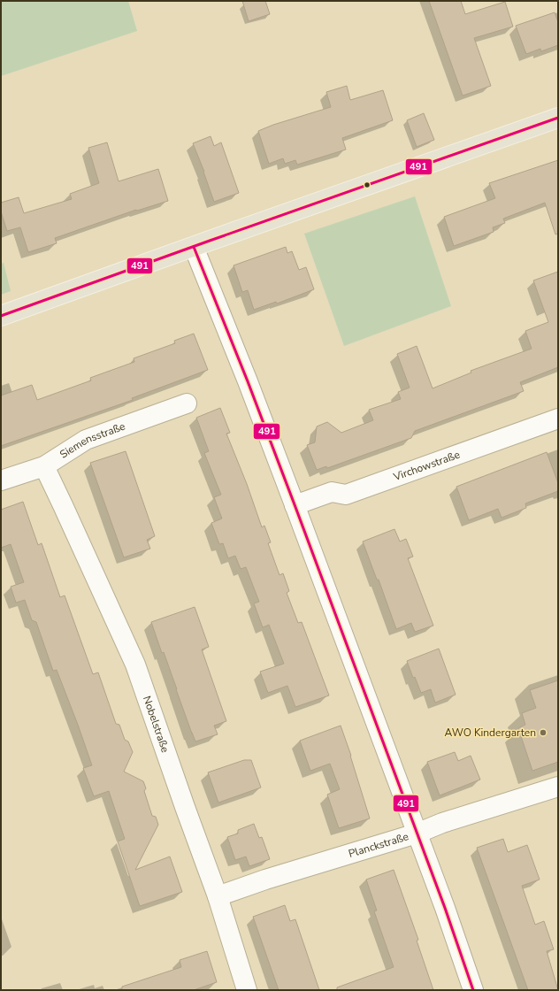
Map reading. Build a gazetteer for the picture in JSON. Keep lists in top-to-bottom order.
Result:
{
  "streets": {
    "street": [
      "Siemensstraße",
      "Virchowstraße",
      "Nobelstraße",
      "Planckstraße"
    ]
  },
  "crossings": [
    ["Siemensstraße", "Nobelstraße"],
    ["Nobelstraße", "Planckstraße"]
  ],
  "places": ["AWO Kindergarten"],
  "lines": ["transit line 491"]
}
